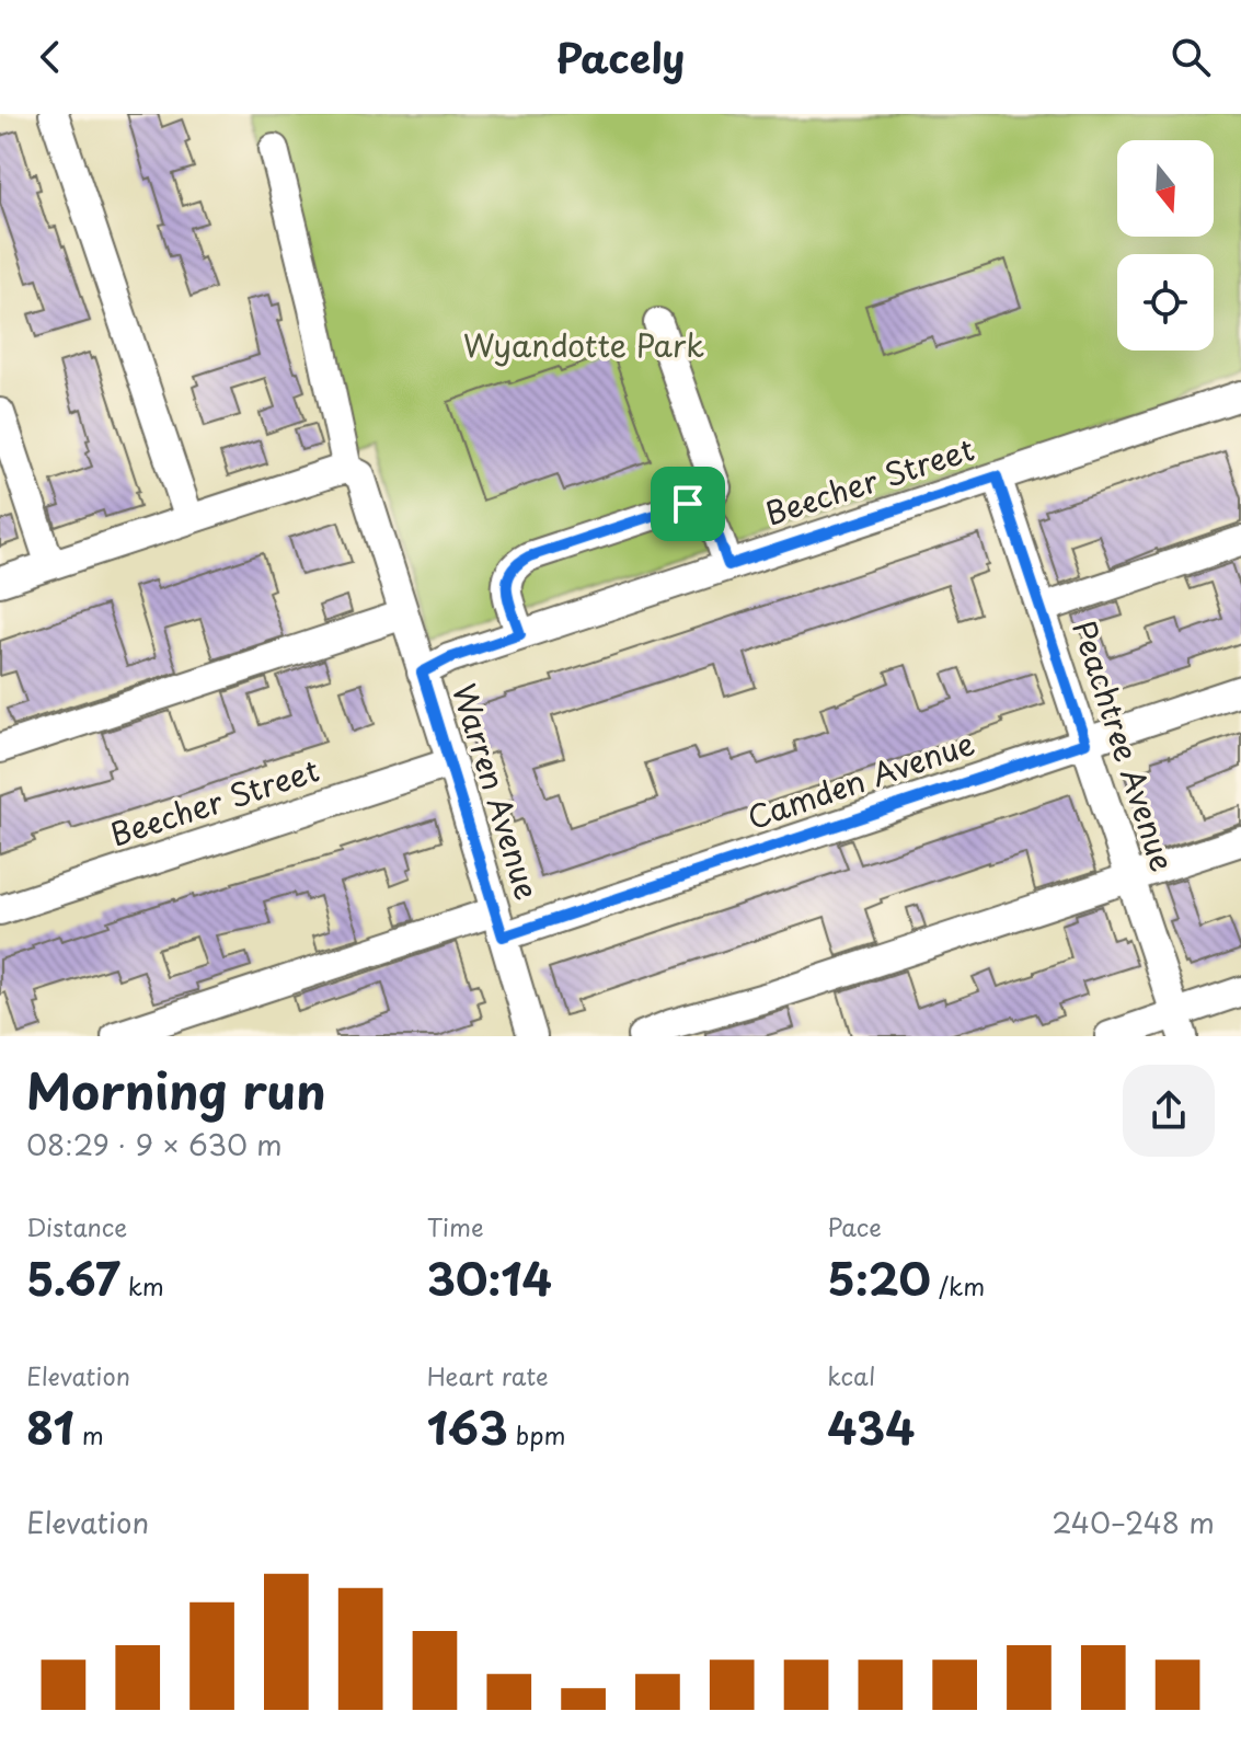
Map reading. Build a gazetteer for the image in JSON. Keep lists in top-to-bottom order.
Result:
{
  "streets": {
    "street": [
      "Beecher Street",
      "Peachtree Avenue",
      "Camden Avenue",
      "Warren Avenue"
    ]
  },
  "crossings": [
    ["Beecher Street", "Peachtree Avenue"],
    ["Beecher Street", "Warren Avenue"],
    ["Peachtree Avenue", "Camden Avenue"],
    ["Camden Avenue", "Warren Avenue"]
  ],
  "parks": ["Wyandotte Park"],
  "north": "bottom",
  "page": {
    "header": "Pacely",
    "heading": ["Morning run", "08:29 · 9 × 630 m"],
    "stats": [
      ["Distance", "5.67 km"],
      ["Time", "30:14"],
      ["Pace", "5:20 /km"],
      ["Elevation", "81 m"],
      ["Heart rate", "163 bpm"],
      ["kcal", "434"]
    ],
    "chart": ["Elevation", "240–248 m"]
  }
}
